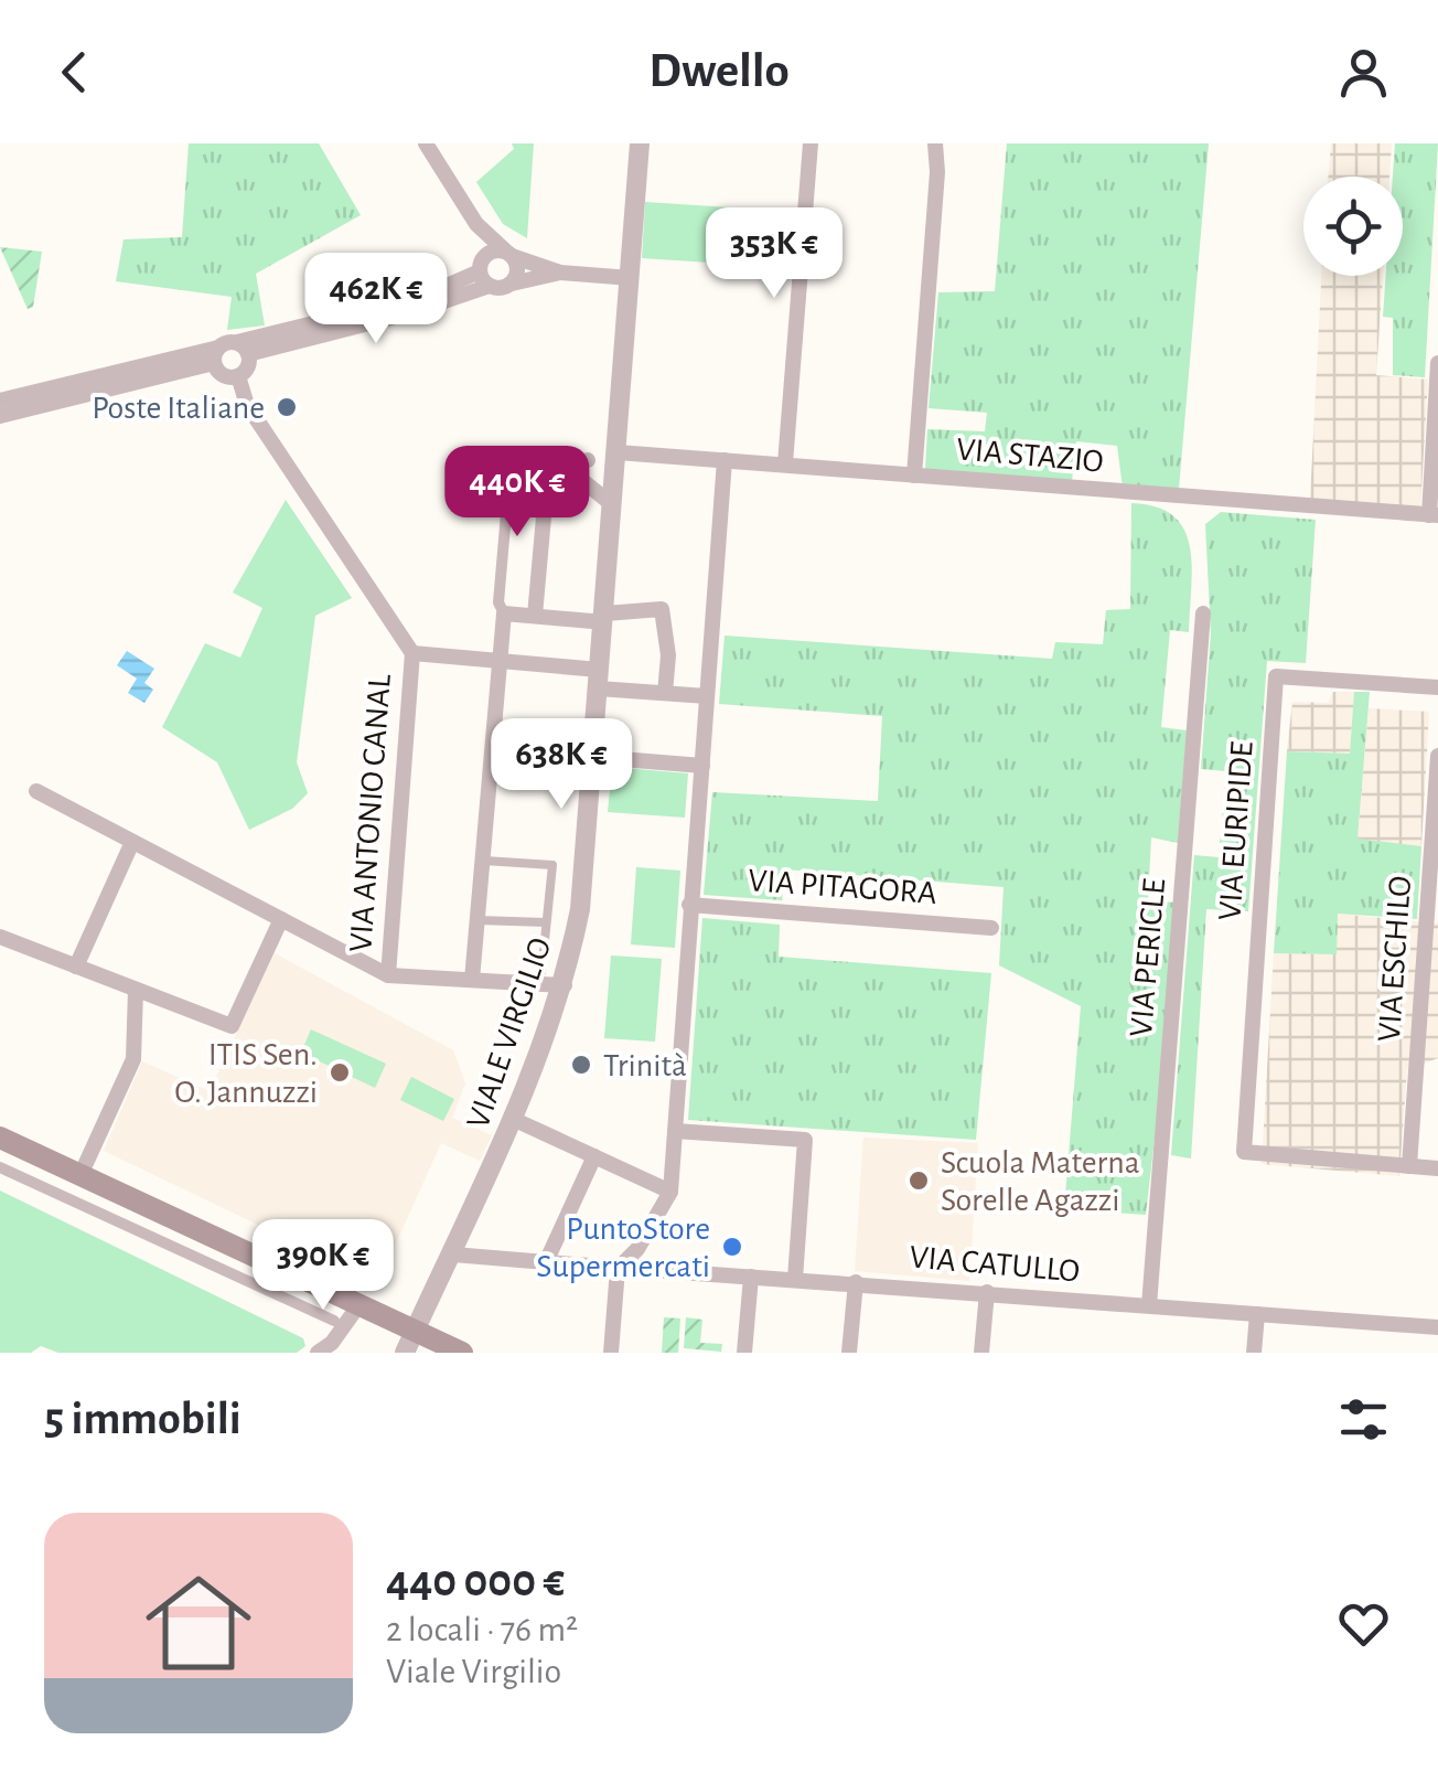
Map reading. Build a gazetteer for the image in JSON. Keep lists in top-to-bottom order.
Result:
{
  "streets": {
    "street": [
      "VIA STAZIO",
      "VIA ANTONIO CANAL",
      "VIA EURIPIDE",
      "VIA PITAGORA",
      "VIA PERICLE",
      "VIA ESCHILO",
      "VIALE VIRGILIO",
      "VIA CATULLO"
    ]
  },
  "crossings": [
    ["VIA STAZIO", "VIALE VIRGILIO"],
    ["VIA EURIPIDE", "VIA ESCHILO"],
    ["VIA PERICLE", "VIA CATULLO"],
    ["VIALE VIRGILIO", "VIA CATULLO"]
  ],
  "places": [
    "Poste Italiane",
    "Trinità",
    "ITIS Sen. O. Jannuzzi",
    "Scuola Materna Sorelle Agazzi",
    "PuntoStore Supermercati"
  ],
  "page": {
    "header": "Dwello",
    "price": [
      "353K €",
      "462K €",
      "440K €",
      "638K €",
      "390K €"
    ],
    "heading": "5 immobili",
    "list": [
      {
        "name": "440 000 €",
        "note": "2 locali · 76 m² · Viale Virgilio"
      }
    ]
  }
}
